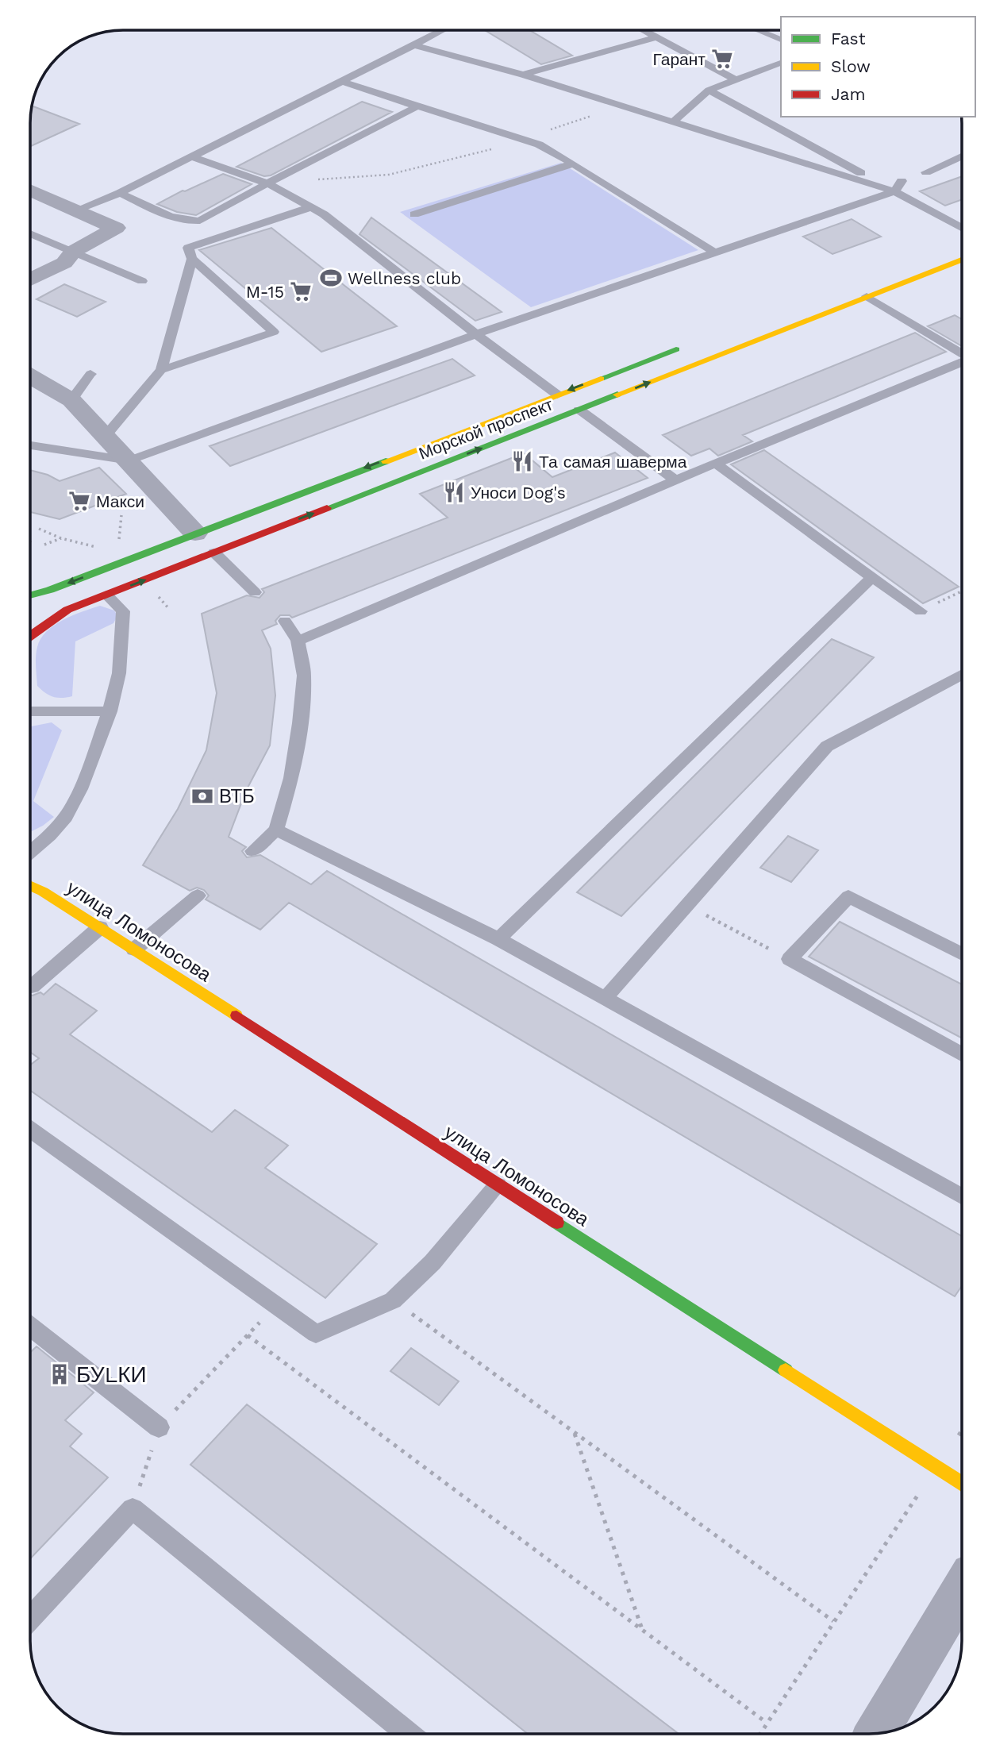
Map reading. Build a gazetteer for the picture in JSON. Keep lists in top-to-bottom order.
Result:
{
  "streets": {
    "main road": ["Морской проспект", "улица Ломоносова"]
  },
  "places": {
    "supermarket": ["Гарант", "М-15", "Макси"],
    "sports": ["Wellness club"],
    "restaurant": ["Та самая шаверма", "Уноси Dog's"],
    "bank": ["ВТБ"],
    "building": ["БУLКИ"]
  },
  "legend": ["Fast", "Slow", "Jam"]
}
